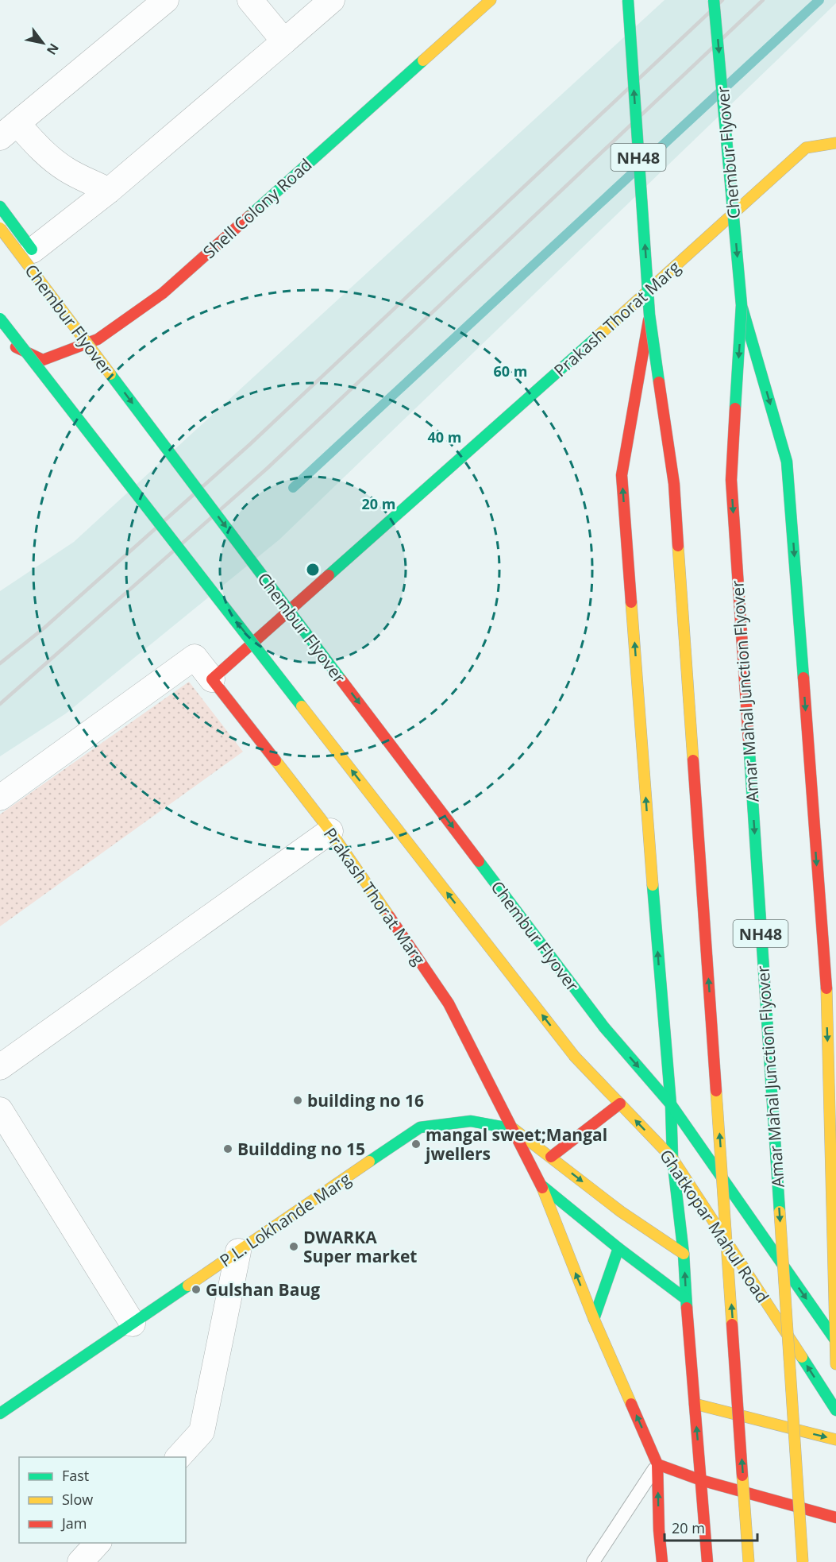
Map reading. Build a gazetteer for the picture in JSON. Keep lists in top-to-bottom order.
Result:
{
  "streets": {
    "main road": [
      "Chembur Flyover",
      "NH48",
      "Shell Colony Road",
      "Prakash Thorat Marg",
      "Amar Mahal Junction Flyover",
      "P.L. Lokhande Marg",
      "Ghatkopar Mahul Road"
    ]
  },
  "crossings": [
    ["Chembur Flyover", "Amar Mahal Junction Flyover"],
    ["Chembur Flyover", "Ghatkopar Mahul Road"],
    ["Prakash Thorat Marg", "P.L. Lokhande Marg"]
  ],
  "one_way": ["Chembur Flyover"],
  "places": [
    "building no 16",
    "mangal sweet;Mangal jwellers",
    "Buildding no 15",
    "DWARKA Super market",
    "Gulshan Baug"
  ],
  "legend": ["Fast", "Slow", "Jam"],
  "scale_bar": "20 m",
  "north": "bottom right",
  "rings": ["60 m", "40 m", "20 m"]
}
